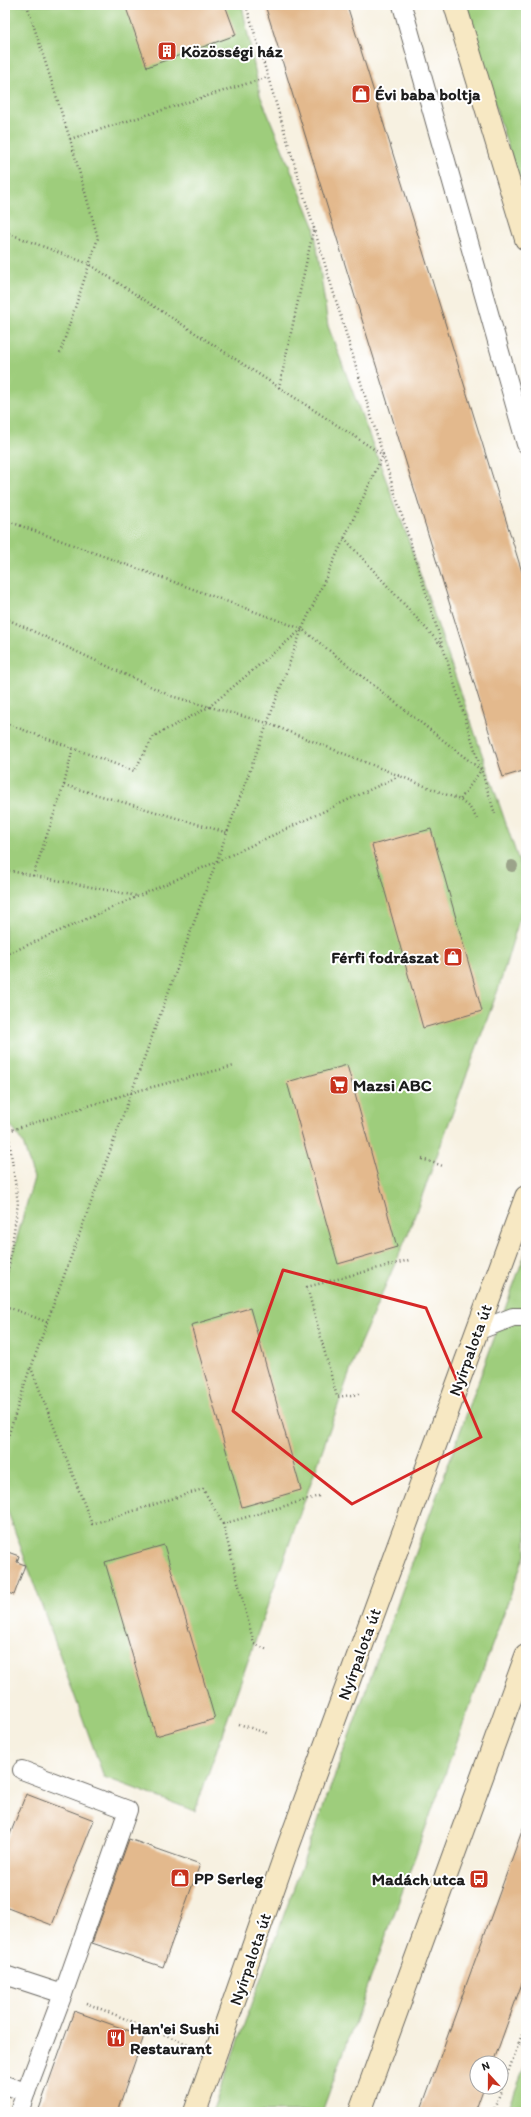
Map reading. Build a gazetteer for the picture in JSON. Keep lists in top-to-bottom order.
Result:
{
  "streets": {
    "main road": ["Nyírpalota út"]
  },
  "places": {
    "building": ["Közösségi ház"],
    "shop": ["Évi baba boltja", "Férfi fodrászat", "PP Serleg"],
    "supermarket": ["Mazsi ABC"],
    "bus stop": ["Madách utca"],
    "restaurant": ["Han'ei Sushi Restaurant"]
  },
  "north": "top"
}
